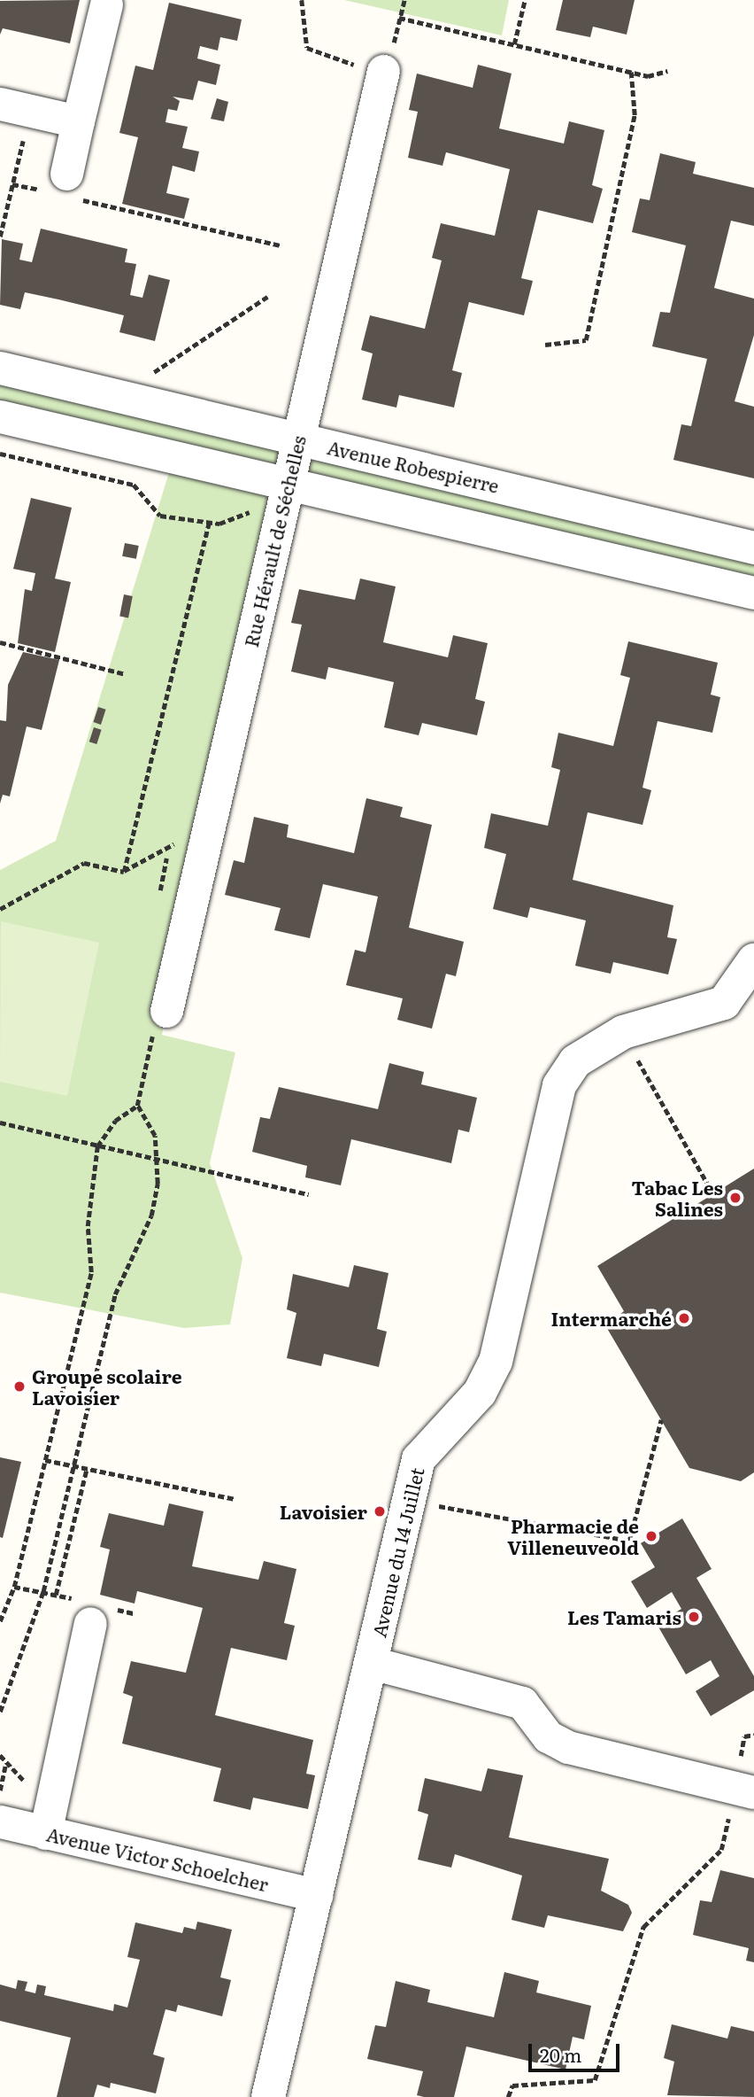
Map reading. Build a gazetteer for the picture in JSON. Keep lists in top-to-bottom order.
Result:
{
  "streets": {
    "street": [
      "Avenue Robespierre",
      "Rue Hérault de Séchelles",
      "Avenue du 14 Juillet",
      "Avenue Victor Schoelcher"
    ]
  },
  "crossings": [
    ["Avenue Robespierre", "Rue Hérault de Séchelles"],
    ["Avenue du 14 Juillet", "Avenue Victor Schoelcher"]
  ],
  "places": [
    "Tabac Les Salines",
    "Intermarché",
    "Groupe scolaire Lavoisier",
    "Lavoisier",
    "Pharmacie de Villeneuveold",
    "Les Tamaris"
  ],
  "scale_bar": "20 m"
}
